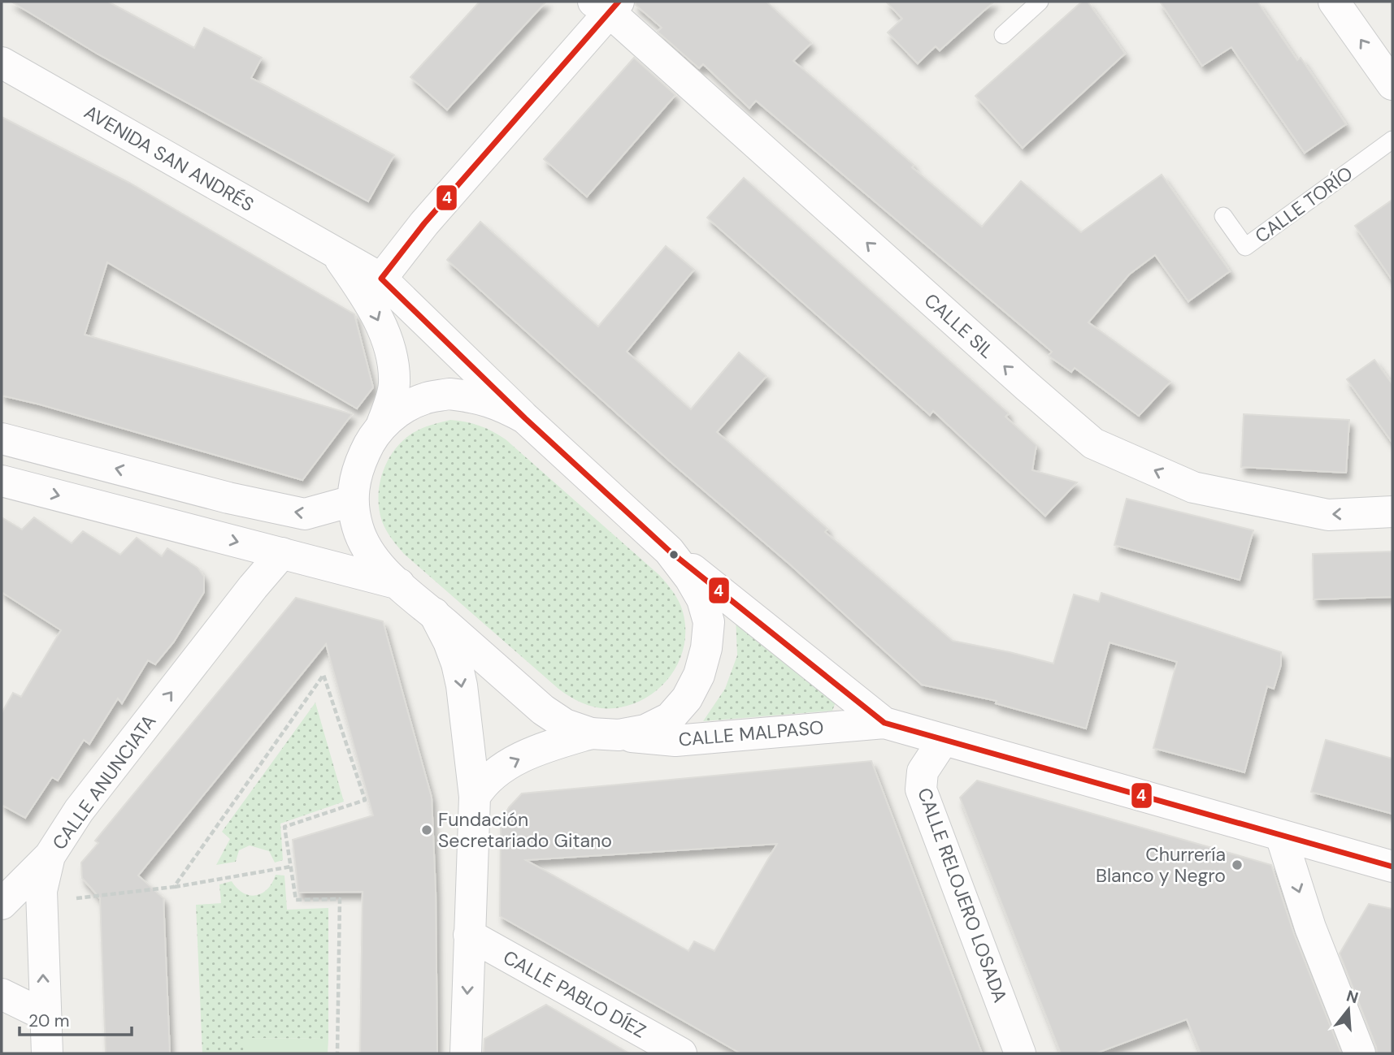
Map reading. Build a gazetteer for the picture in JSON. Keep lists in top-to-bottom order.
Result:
{
  "streets": {
    "street": [
      "AVENIDA SAN ANDRÉS",
      "CALLE SIL",
      "CALLE MALPASO",
      "CALLE ANUNCIATA",
      "CALLE RELOJERO LOSADA",
      "CALLE PABLO DÍEZ"
    ],
    "lane": ["CALLE TORÍO"]
  },
  "one_way": ["CALLE SIL", "CALLE ANUNCIATA"],
  "places": ["Fundación Secretariado Gitano", "Churrería Blanco y Negro"],
  "lines": ["transit line 4"],
  "scale_bar": "20 m",
  "north": "top"
}
